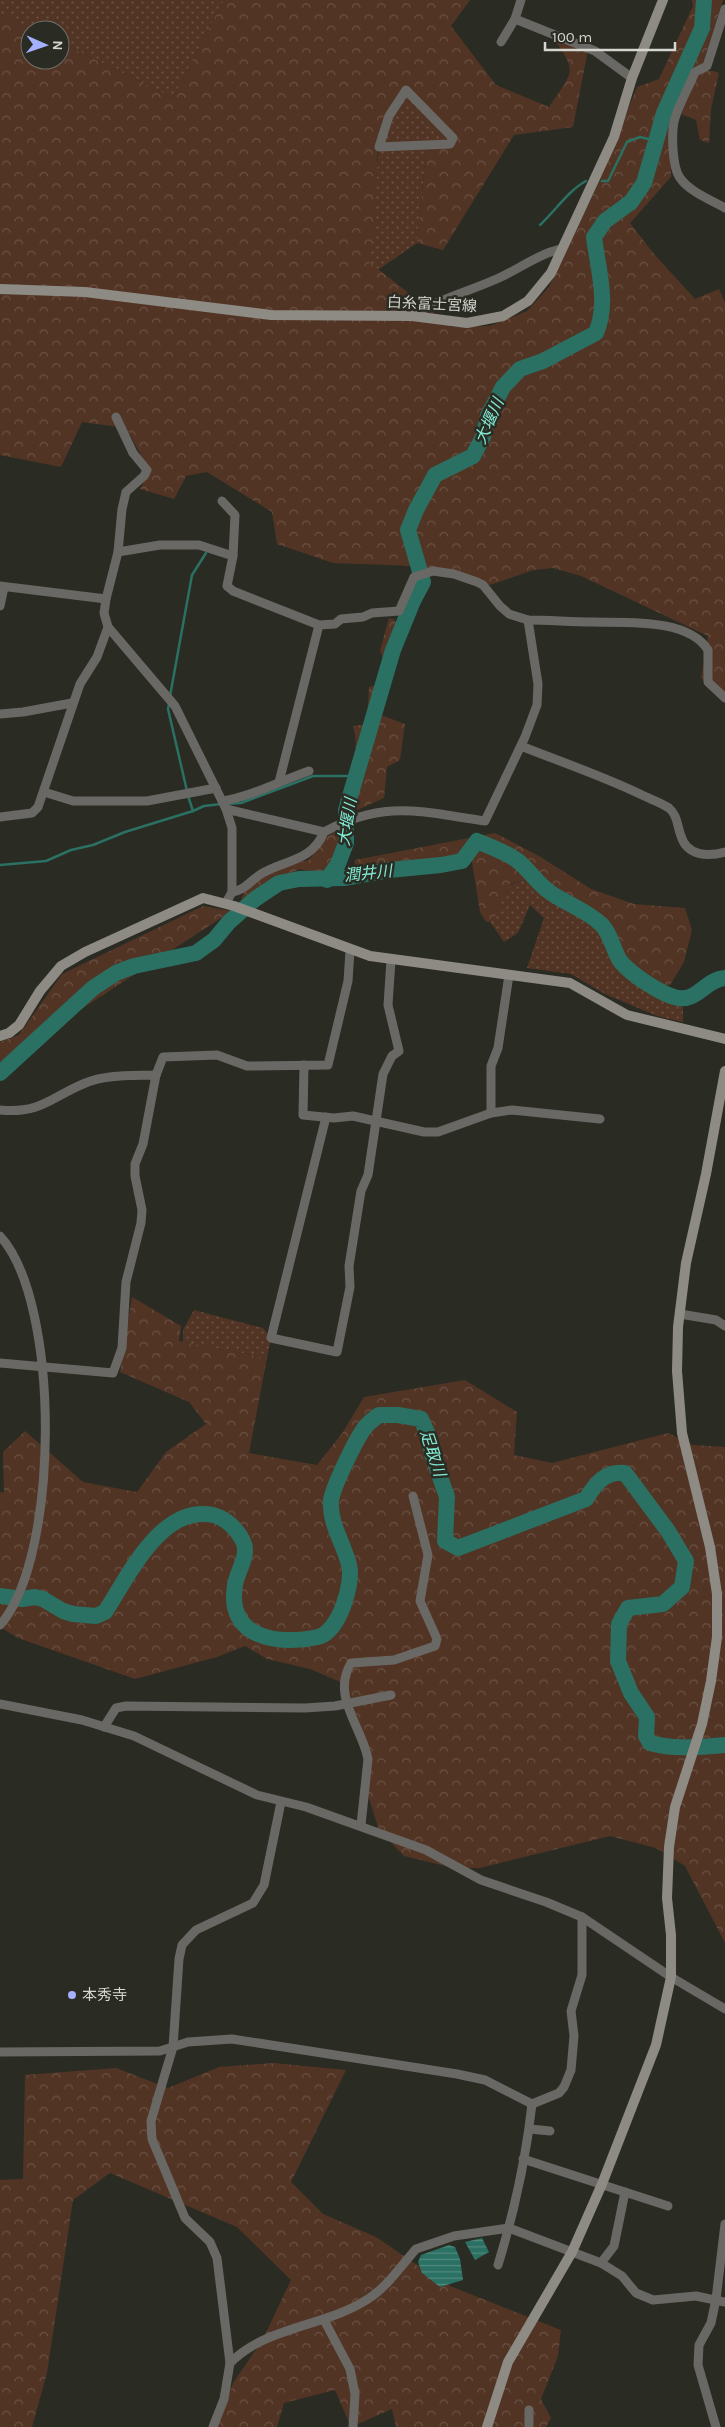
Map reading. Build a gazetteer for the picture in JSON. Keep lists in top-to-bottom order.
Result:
{
  "streets": {
    "street": ["白糸富士宮線"]
  },
  "water": ["大堰川", "潤井川", "足取川"],
  "places": ["本秀寺"],
  "scale_bar": "100 m",
  "north": "right"
}
